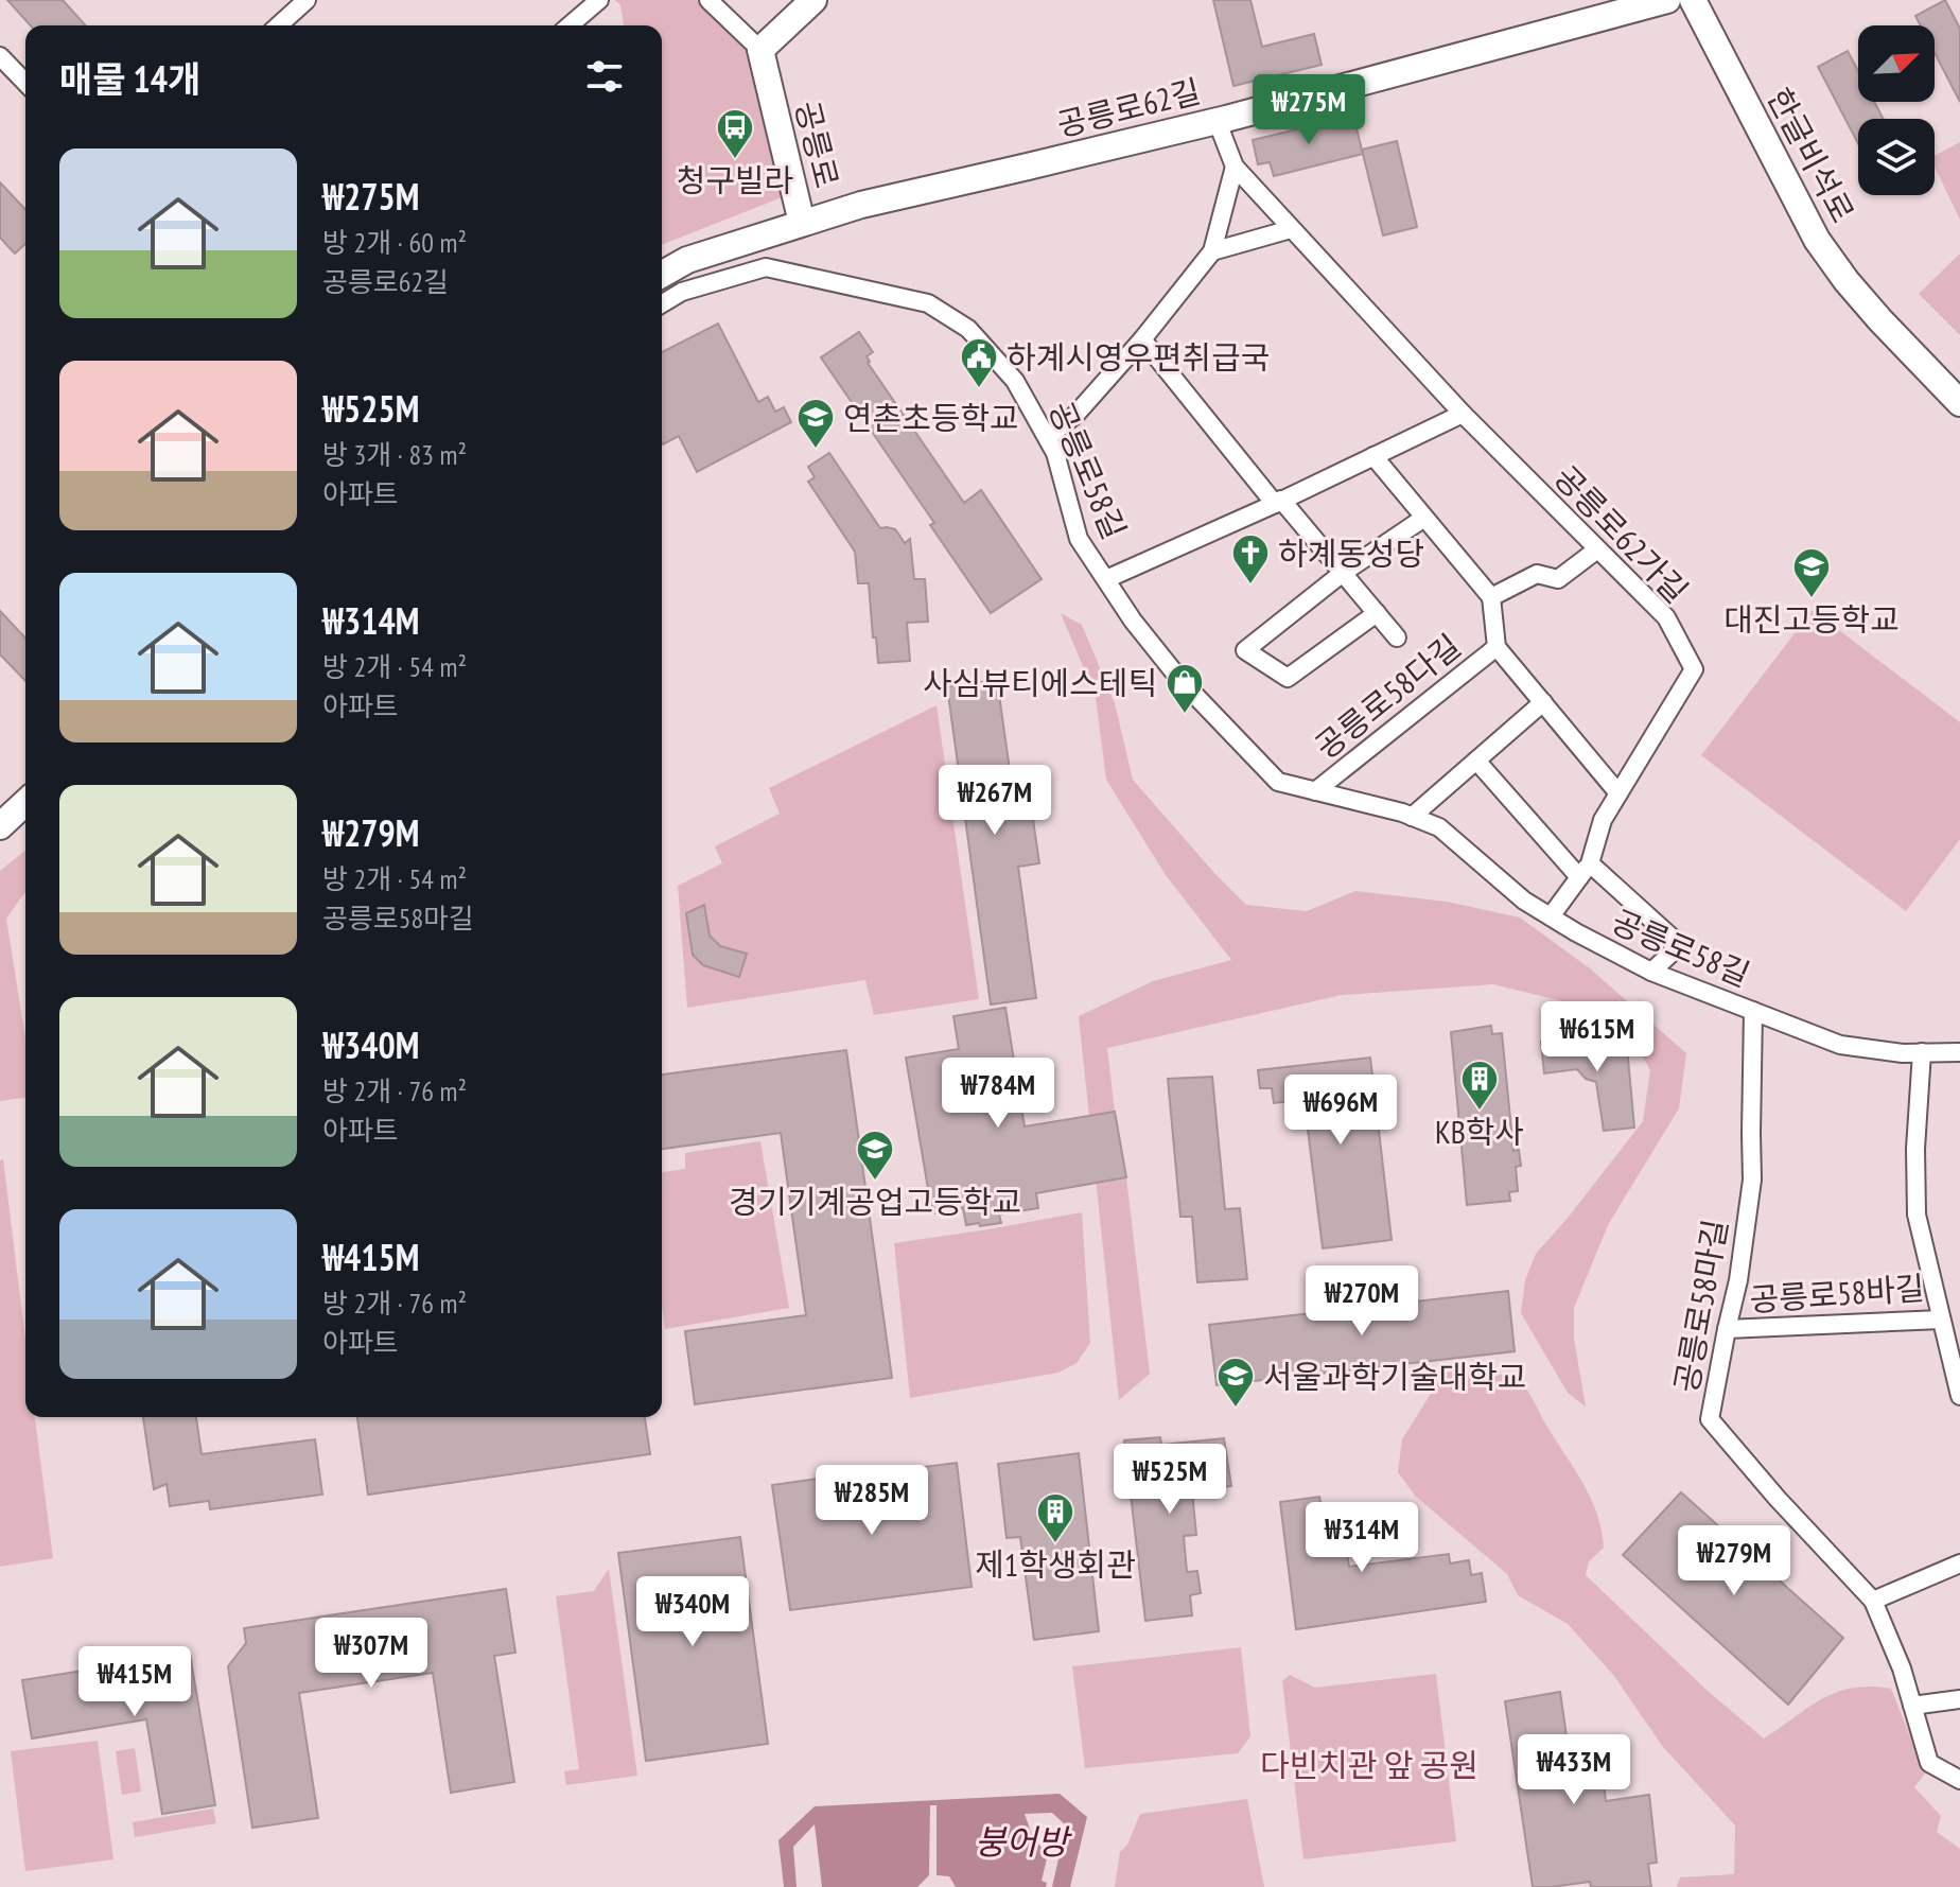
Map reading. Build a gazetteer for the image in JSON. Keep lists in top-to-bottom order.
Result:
{
  "streets": {
    "street": [
      "공릉로62길",
      "공릉로",
      "한글비석로",
      "공릉로58길",
      "공릉로62가길",
      "공릉로58다길",
      "공릉로58바길",
      "공릉로58마길"
    ]
  },
  "crossings": [
    ["공릉로62길", "공릉로"],
    ["공릉로62길", "공릉로62가길"],
    ["공릉로58길", "공릉로62가길"],
    ["공릉로58길", "공릉로58다길"],
    ["공릉로58길", "공릉로58바길"],
    ["공릉로58길", "공릉로58마길"],
    ["공릉로62가길", "공릉로58다길"],
    ["공릉로58바길", "공릉로58마길"]
  ],
  "water": ["붕어방"],
  "parks": ["다빈치관 앞 공원"],
  "places": {
    "bus stop": ["청구빌라"],
    "public building": ["하계시영우편취급국"],
    "school or university": [
      "연촌초등학교",
      "대진고등학교",
      "경기기계공업고등학교",
      "서울과학기술대학교"
    ],
    "church": ["하계동성당"],
    "shop": ["사심뷰티에스테틱"],
    "building": ["KB학사", "제1학생회관"]
  },
  "north": "top right",
  "page": {
    "heading": "매물 14개",
    "price": [
      "₩275M",
      "₩267M",
      "₩615M",
      "₩784M",
      "₩696M",
      "₩270M",
      "₩525M",
      "₩285M",
      "₩314M",
      "₩279M",
      "₩340M",
      "₩307M",
      "₩415M",
      "₩433M"
    ],
    "list": [
      {
        "name": "₩275M",
        "note": "방 2개 · 60 m² · 공릉로62길"
      },
      {
        "name": "₩525M",
        "note": "방 3개 · 83 m² · 아파트"
      },
      {
        "name": "₩314M",
        "note": "방 2개 · 54 m² · 아파트"
      },
      {
        "name": "₩279M",
        "note": "방 2개 · 54 m² · 공릉로58마길"
      },
      {
        "name": "₩340M",
        "note": "방 2개 · 76 m² · 아파트"
      },
      {
        "name": "₩415M",
        "note": "방 2개 · 76 m² · 아파트"
      }
    ]
  }
}
